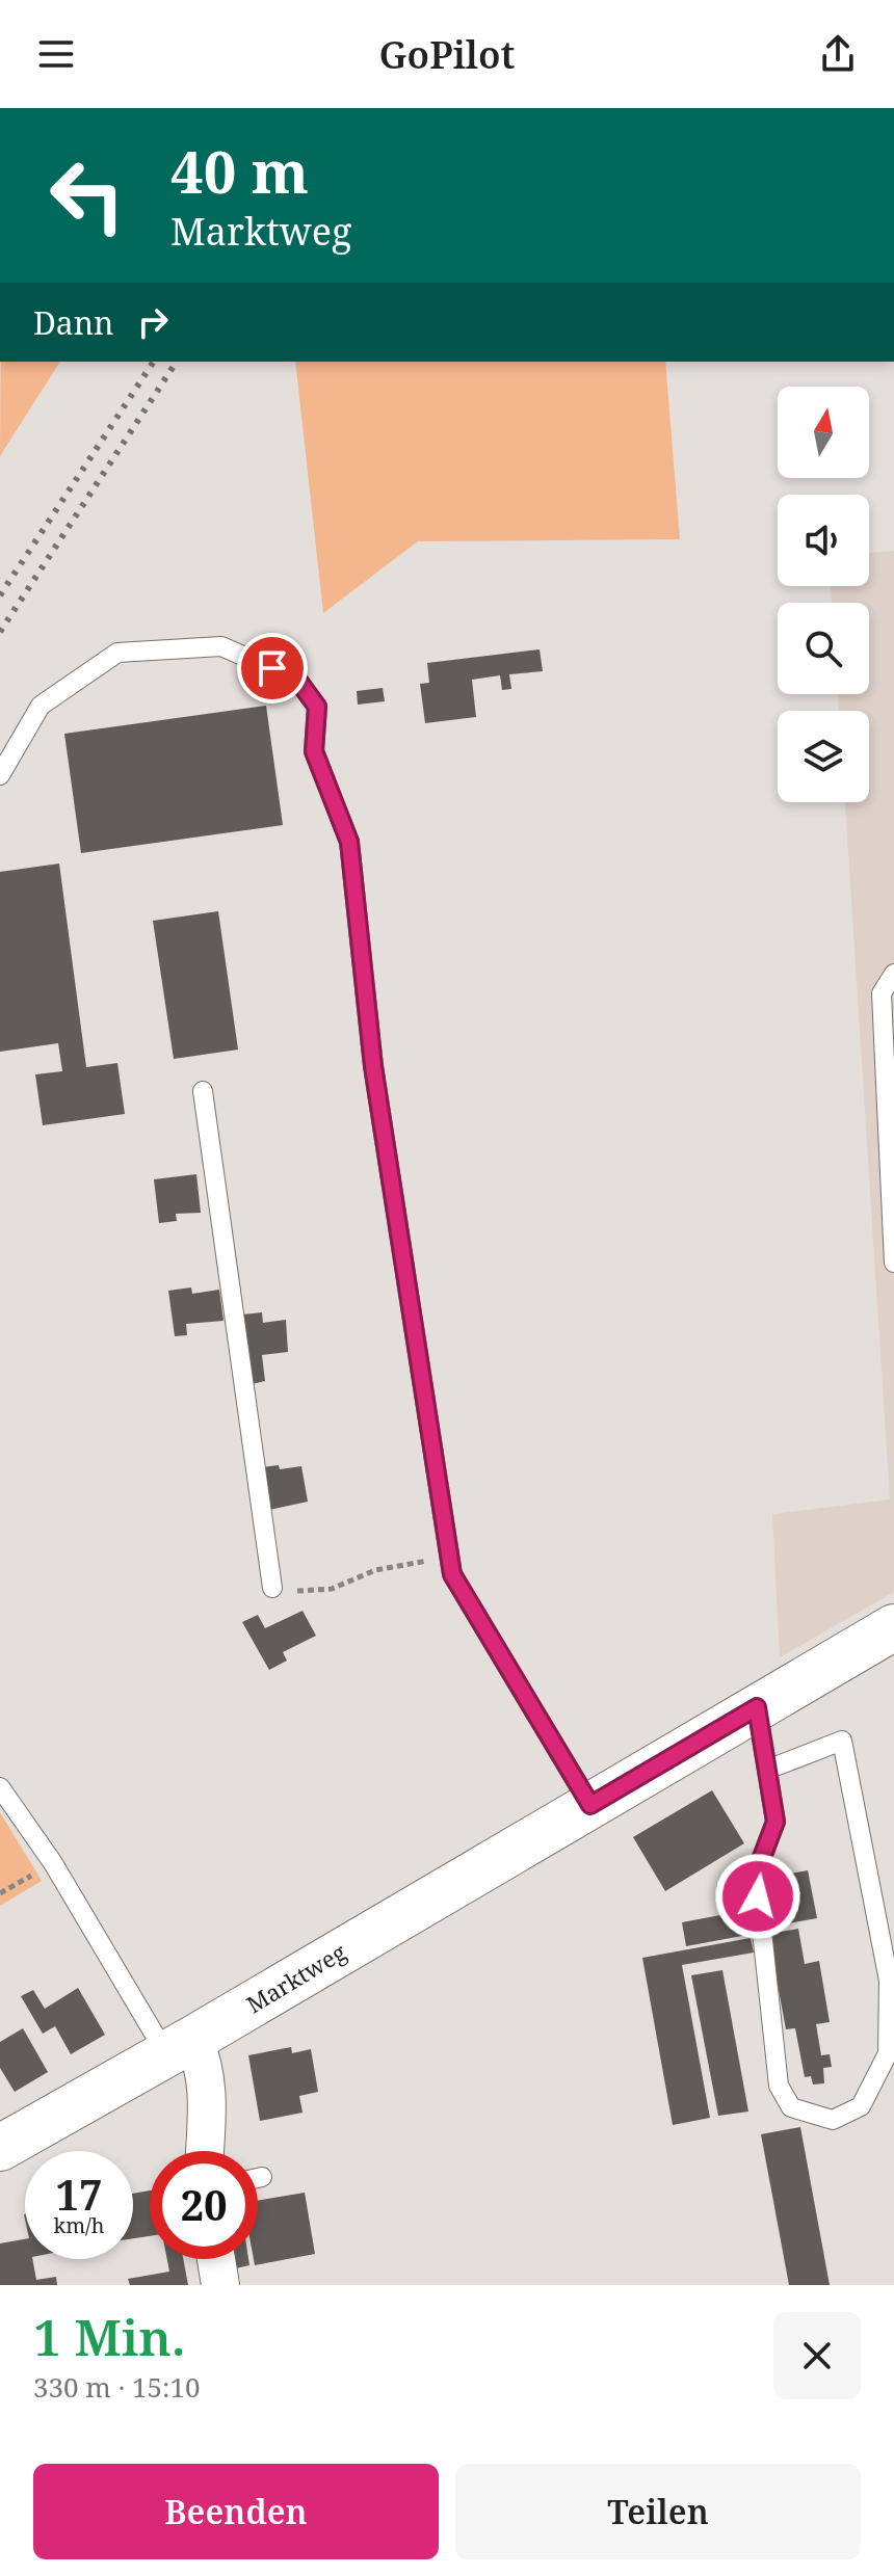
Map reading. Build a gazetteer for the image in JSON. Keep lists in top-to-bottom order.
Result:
{
  "streets": {
    "street": ["Marktweg"]
  },
  "north": "top",
  "page": {
    "header": "GoPilot",
    "turn": ["40 m", "Marktweg"],
    "then": "Dann",
    "speed": "17 km/h",
    "limit": "20",
    "heading": ["1 Min.", "330 m · 15:10"],
    "buttons": ["Beenden", "Teilen"]
  }
}
